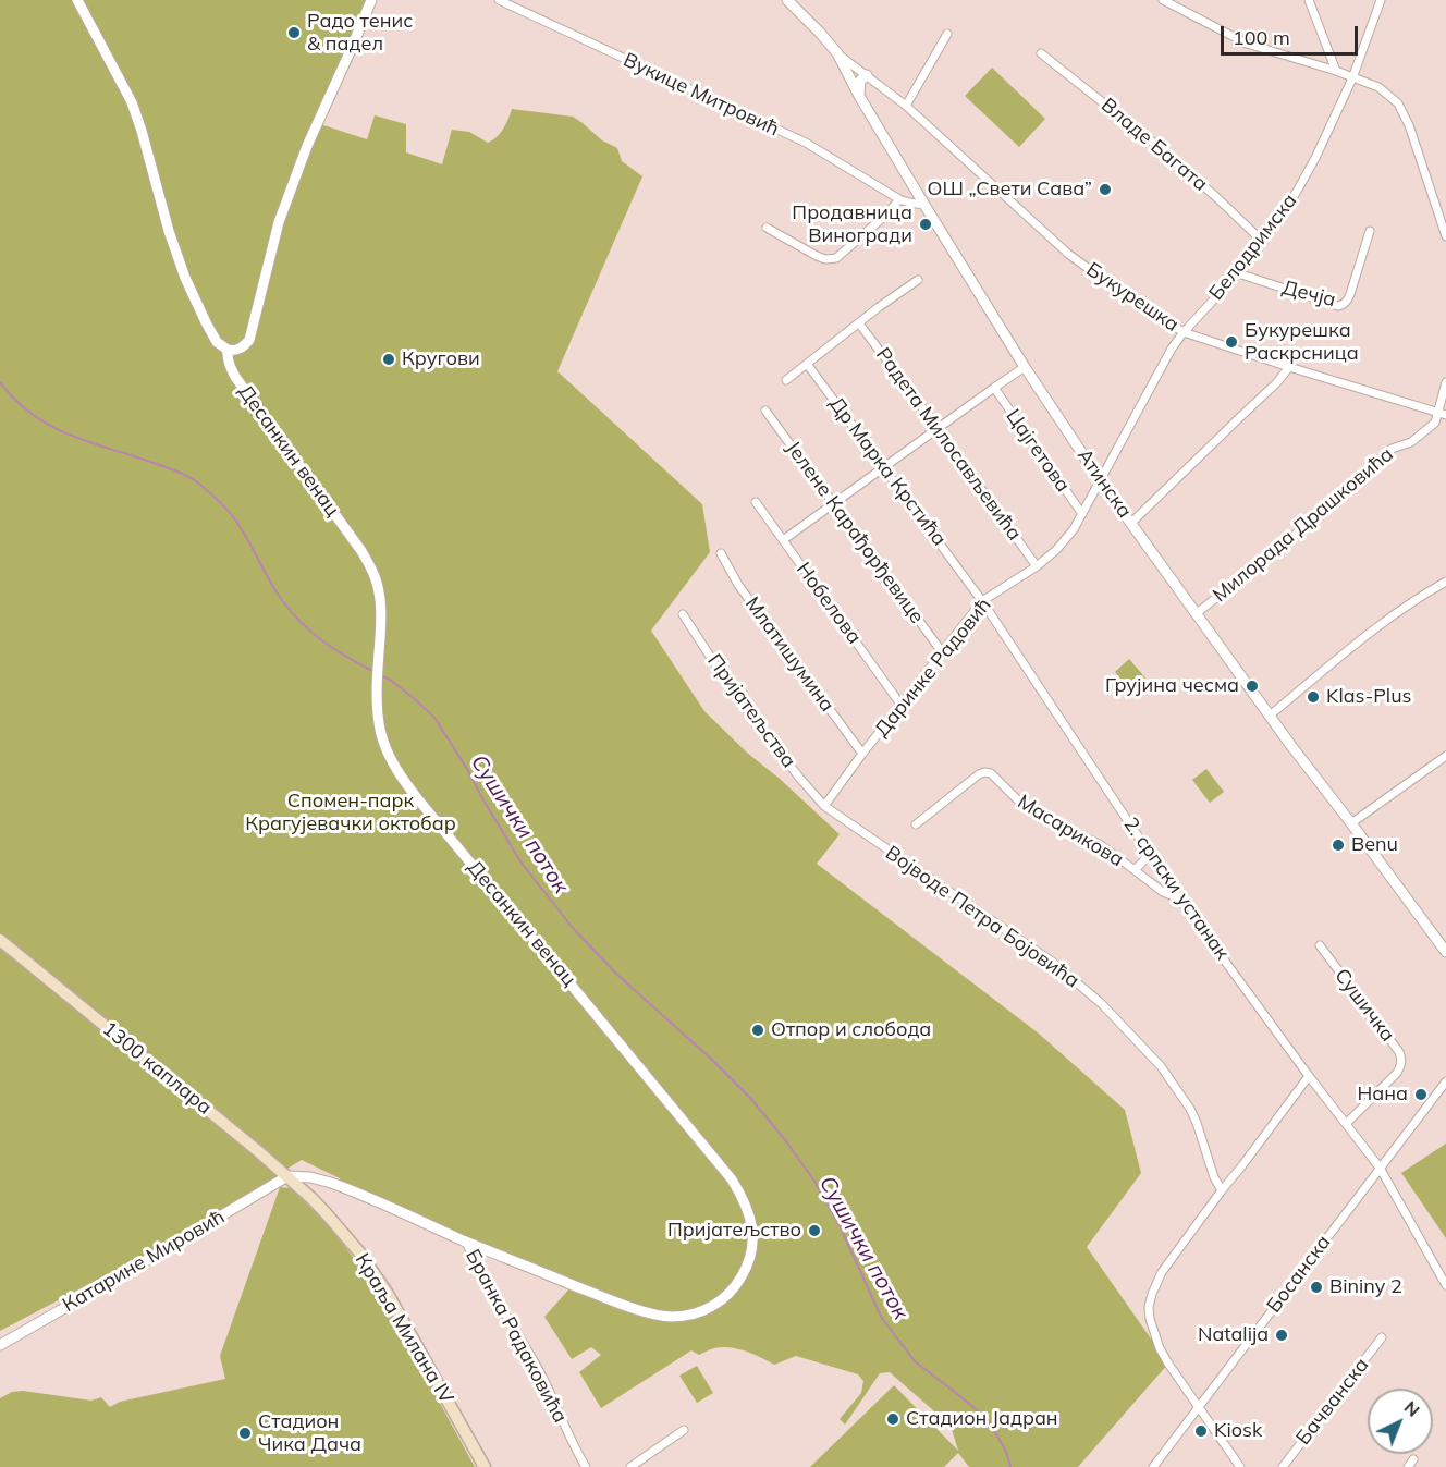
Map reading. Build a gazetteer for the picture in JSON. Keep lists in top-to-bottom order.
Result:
{
  "streets": {
    "main road": ["1300 каплара", "Краља Милана IV"],
    "street": [
      "Вукице Митровић",
      "Владе Багата",
      "Белодримска",
      "Дечја",
      "Букурешка",
      "Радета Милосављевића",
      "Десанкин венац",
      "Цајгетова",
      "Др Марка Крстића",
      "Атинска",
      "Милорада Драшковића",
      "Јелене Карађорђевице",
      "Нобелова",
      "Млатишумина",
      "Даринке Радовић",
      "Пријатељства",
      "Масарикова",
      "2. српски устанак",
      "Војводе Петра Бојовића",
      "Сушичка",
      "Катарине Мировић",
      "Босанска",
      "Бранка Радаковића",
      "Бачванска"
    ]
  },
  "crossings": [
    ["Вукице Митровић", "Атинска"],
    ["Владе Багата", "Белодримска"],
    ["Белодримска", "Дечја"],
    ["Белодримска", "Букурешка"],
    ["Белодримска", "Атинска"],
    ["Белодримска", "Даринке Радовић"],
    ["Букурешка", "Атинска"],
    ["Букурешка", "Милорада Драшковића"],
    ["Радета Милосављевића", "Даринке Радовић"],
    ["Десанкин венац", "1300 каплара"],
    ["Десанкин венац", "Катарине Мировић"],
    ["Десанкин венац", "Бранка Радаковића"],
    ["Цајгетова", "Даринке Радовић"],
    ["Др Марка Крстића", "Даринке Радовић"],
    ["Др Марка Крстића", "2. српски устанак"],
    ["Атинска", "Милорада Драшковића"],
    ["Атинска", "Даринке Радовић"],
    ["Јелене Карађорђевице", "Даринке Радовић"],
    ["Нобелова", "Даринке Радовић"],
    ["Млатишумина", "Даринке Радовић"],
    ["Даринке Радовић", "Пријатељства"],
    ["Даринке Радовић", "2. српски устанак"],
    ["Даринке Радовић", "Војводе Петра Бојовића"],
    ["Пријатељства", "Војводе Петра Бојовића"],
    ["Масарикова", "2. српски устанак"],
    ["2. српски устанак", "Сушичка"],
    ["2. српски устанак", "Босанска"],
    ["1300 каплара", "Катарине Мировић"],
    ["1300 каплара", "Краља Милана IV"]
  ],
  "water": ["Сушички поток"],
  "parks": ["Спомен-парк Крагујевачки октобар"],
  "places": [
    "Радо тенис & падел",
    "ОШ „Свети Сава”",
    "Продавница Виногради",
    "Букурешка Раскрсница",
    "Кругови",
    "Грујина чесма",
    "Klas-Plus",
    "Benu",
    "Отпор и слобода",
    "Нана",
    "Пријатељство",
    "Bininy 2",
    "Natalija",
    "Стадион Јадран",
    "Kiosk",
    "Стадион Чика Дача"
  ],
  "scale_bar": "100 m",
  "north": "top right"
}
